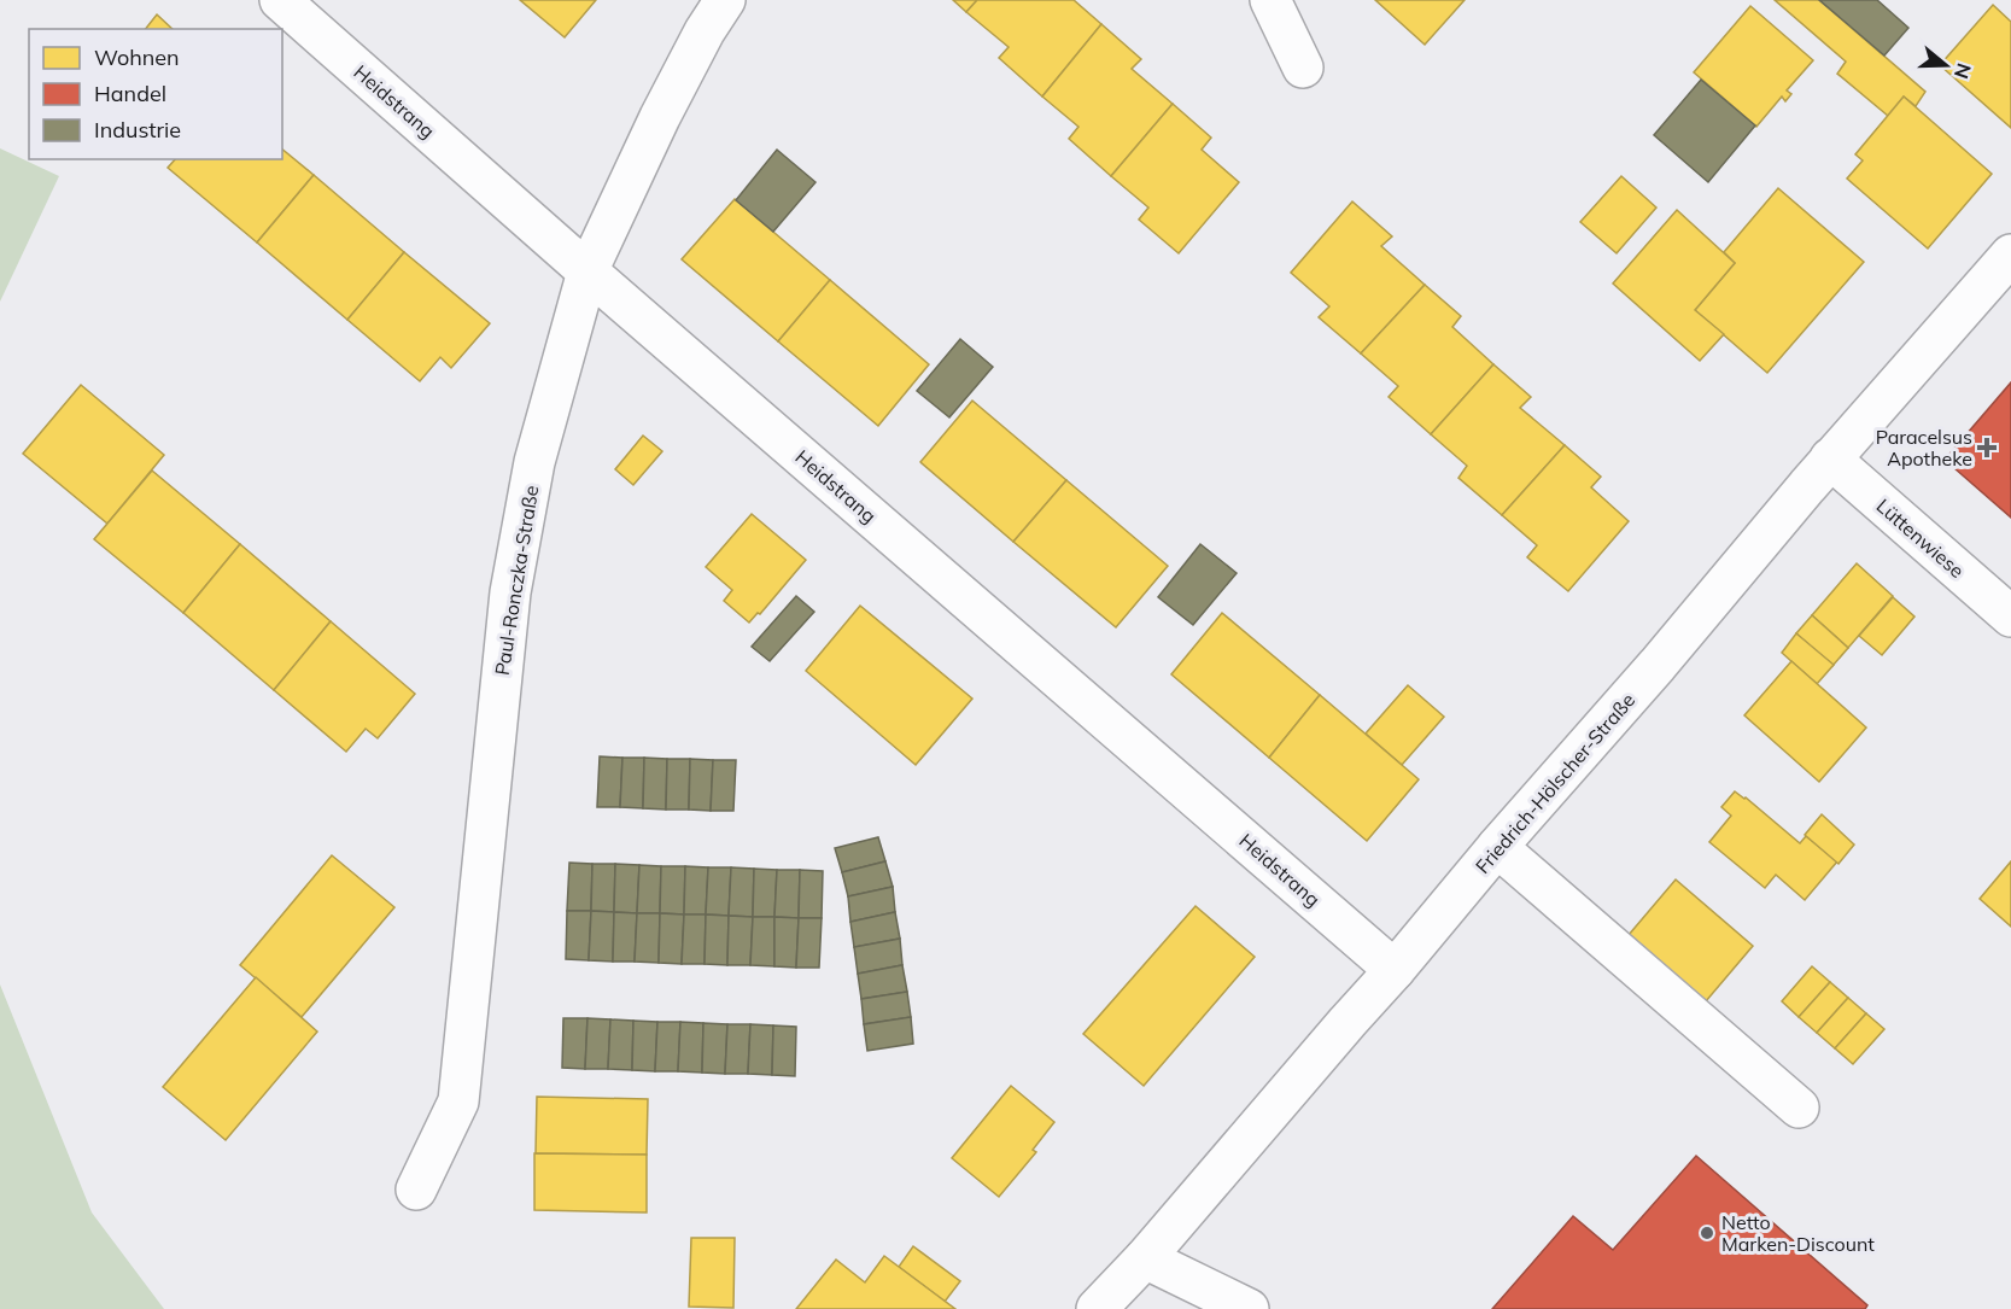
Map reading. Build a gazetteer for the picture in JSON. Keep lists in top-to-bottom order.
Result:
{
  "streets": {
    "street": [
      "Heidstrang",
      "Lüttenwiese",
      "Paul-Ronczka-Straße",
      "Friedrich-Hölscher-Straße"
    ]
  },
  "crossings": [
    ["Heidstrang", "Paul-Ronczka-Straße"],
    ["Heidstrang", "Friedrich-Hölscher-Straße"],
    ["Lüttenwiese", "Friedrich-Hölscher-Straße"]
  ],
  "places": {
    "health": ["Paracelsus Apotheke"],
    "other": ["Netto Marken-Discount"]
  },
  "legend": ["Wohnen", "Handel", "Industrie"],
  "north": "right"
}
